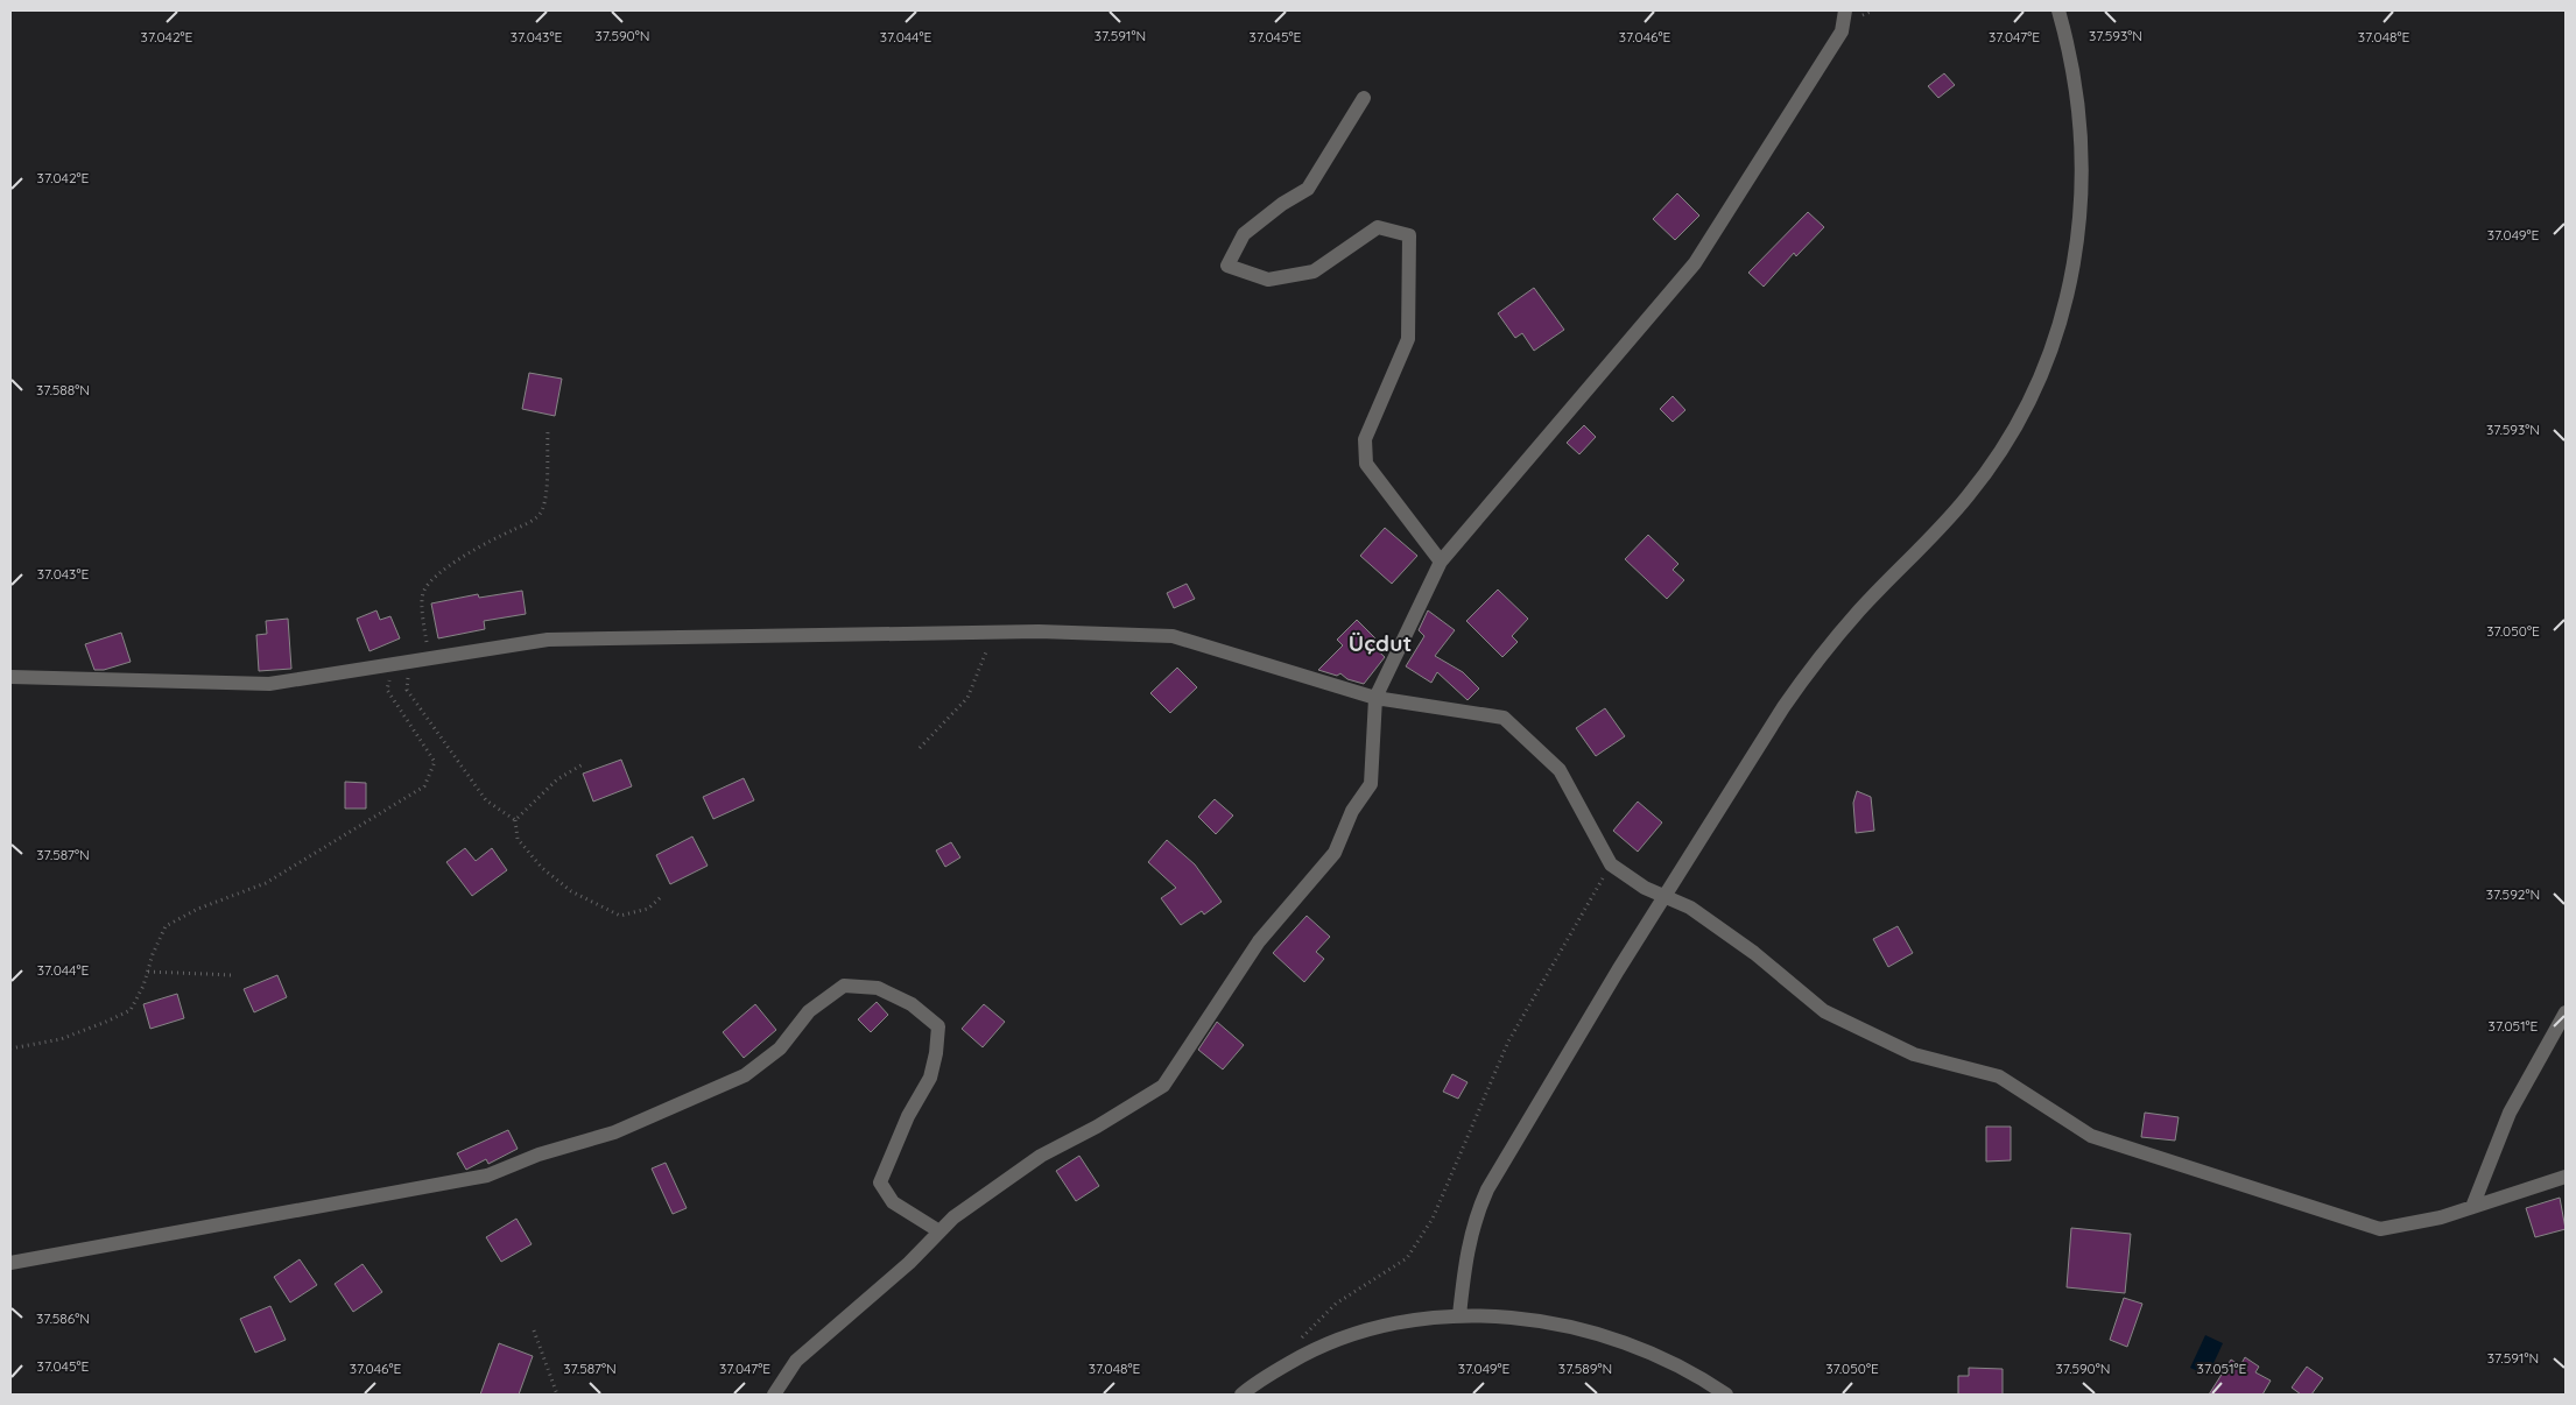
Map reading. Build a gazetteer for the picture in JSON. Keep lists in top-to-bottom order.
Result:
{
  "districts": ["Üçdut"],
  "coordinates": [
    "37.590°N",
    "37.591°N",
    "37.593°N",
    "37.043°E",
    "37.044°E",
    "37.045°E",
    "37.046°E",
    "37.047°E",
    "37.048°E",
    "37.042°E",
    "37.049°E",
    "37.588°N",
    "37.050°E",
    "37.587°N",
    "37.592°N",
    "37.051°E",
    "37.586°N",
    "37.589°N"
  ]
}
